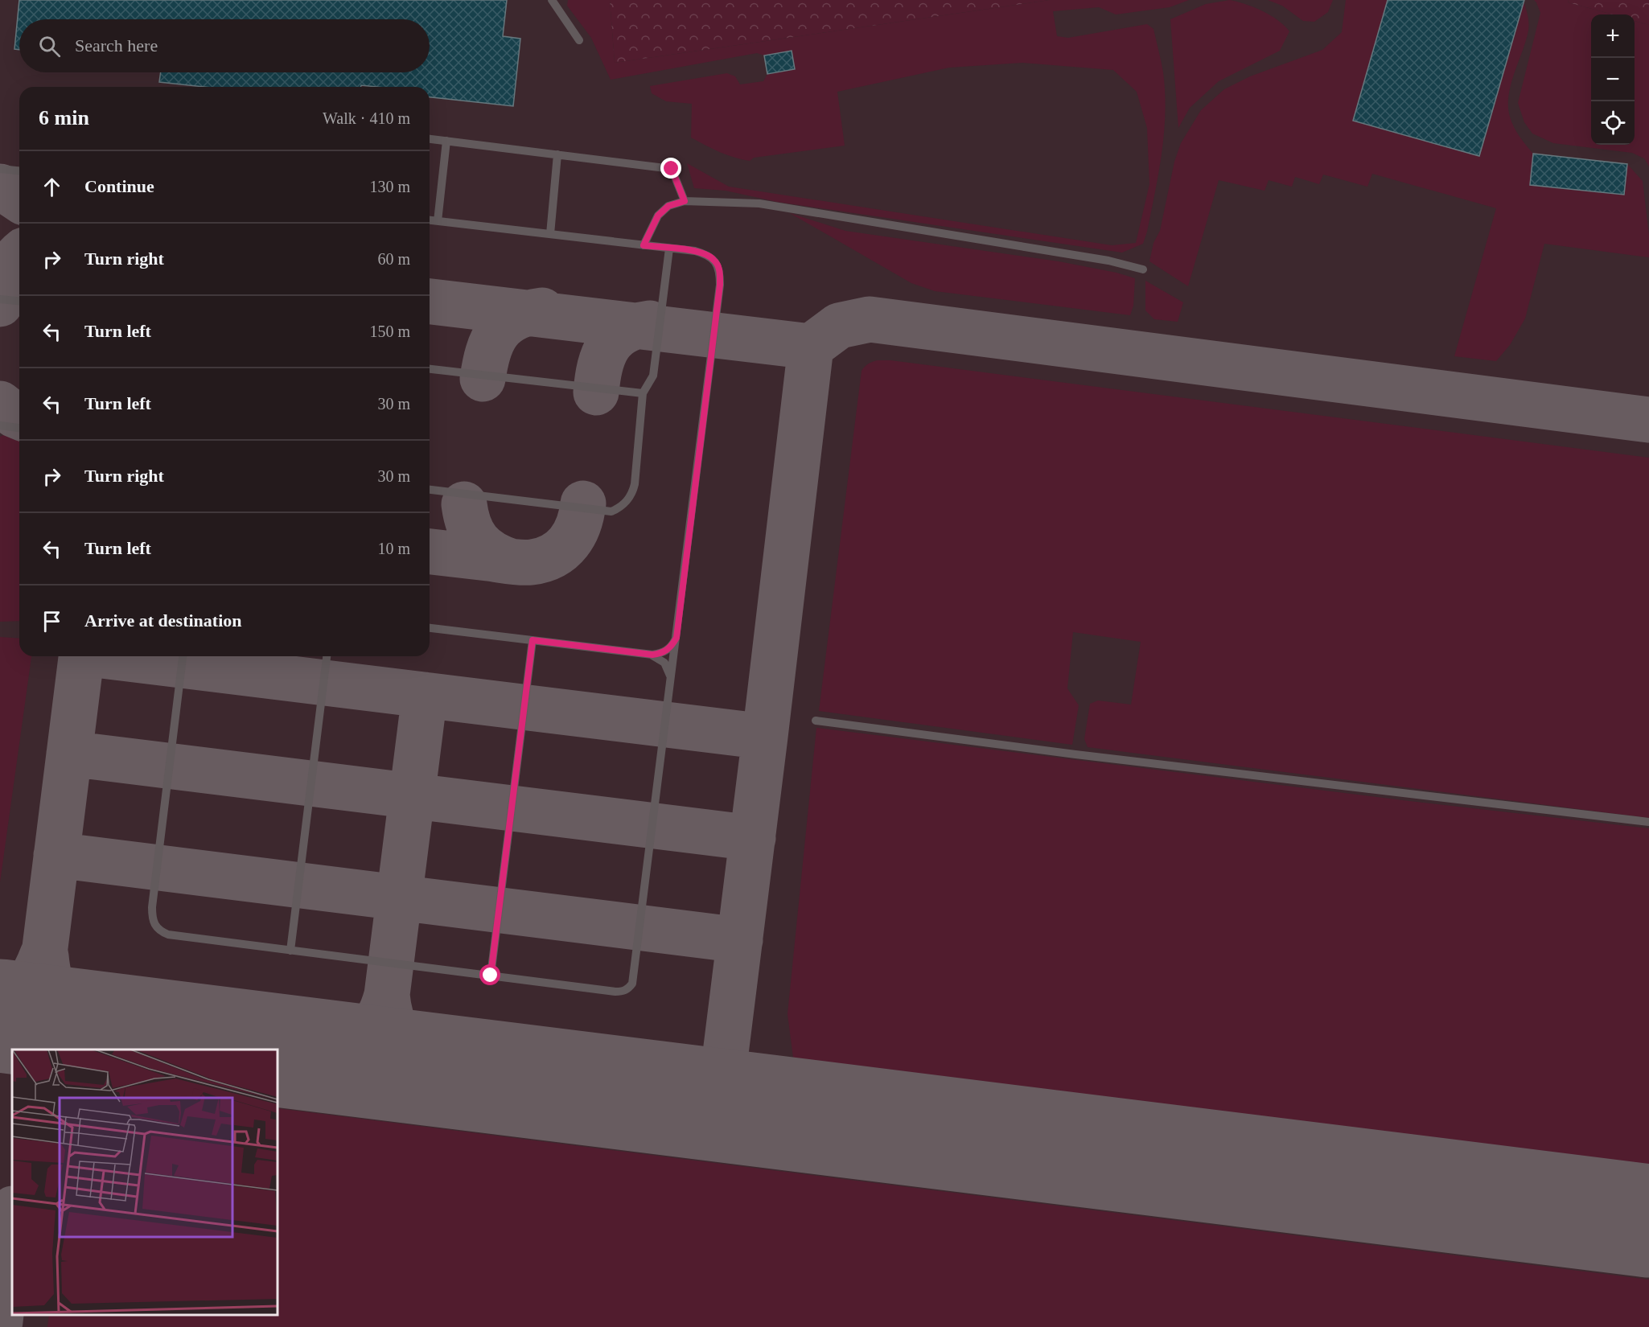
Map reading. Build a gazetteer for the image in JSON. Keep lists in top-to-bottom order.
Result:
{
  "page": {
    "map_buttons": ["+", "−"],
    "search": "Search here",
    "heading": ["6 min", "Walk · 410 m"],
    "list": [
      ["Continue", "130 m"],
      ["Turn right", "60 m"],
      ["Turn left", "150 m"],
      ["Turn left", "30 m"],
      ["Turn right", "30 m"],
      ["Turn left", "10 m"],
      "Arrive at destination"
    ]
  }
}
